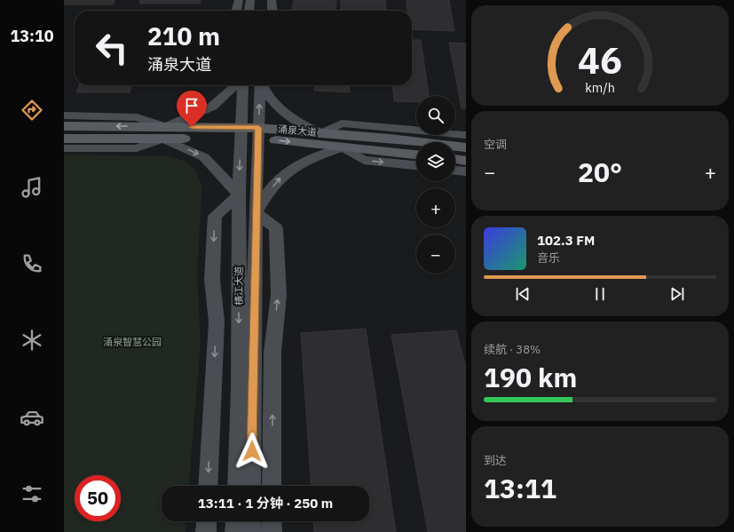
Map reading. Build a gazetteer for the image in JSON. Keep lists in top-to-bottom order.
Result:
{
  "streets": {
    "main road": ["涌泉大道"],
    "street": ["横江大道"]
  },
  "crossings": [
    ["涌泉大道", "横江大道"]
  ],
  "parks": ["涌泉智慧公园"],
  "page": {
    "tabs": "13:10",
    "turn": ["210 m", "涌泉大道"],
    "map_buttons": ["+", "−"],
    "tile": [
      "空调",
      ["续航 · 38%", "190 km"],
      ["到达", "13:11"]
    ],
    "heat": ["−", "20°", "+"],
    "song": ["102.3 FM", "音乐"],
    "limit": "50",
    "trip": "13:11 · 1 分钟 · 250 m",
    "gauge": ["46", "km/h"]
  }
}
